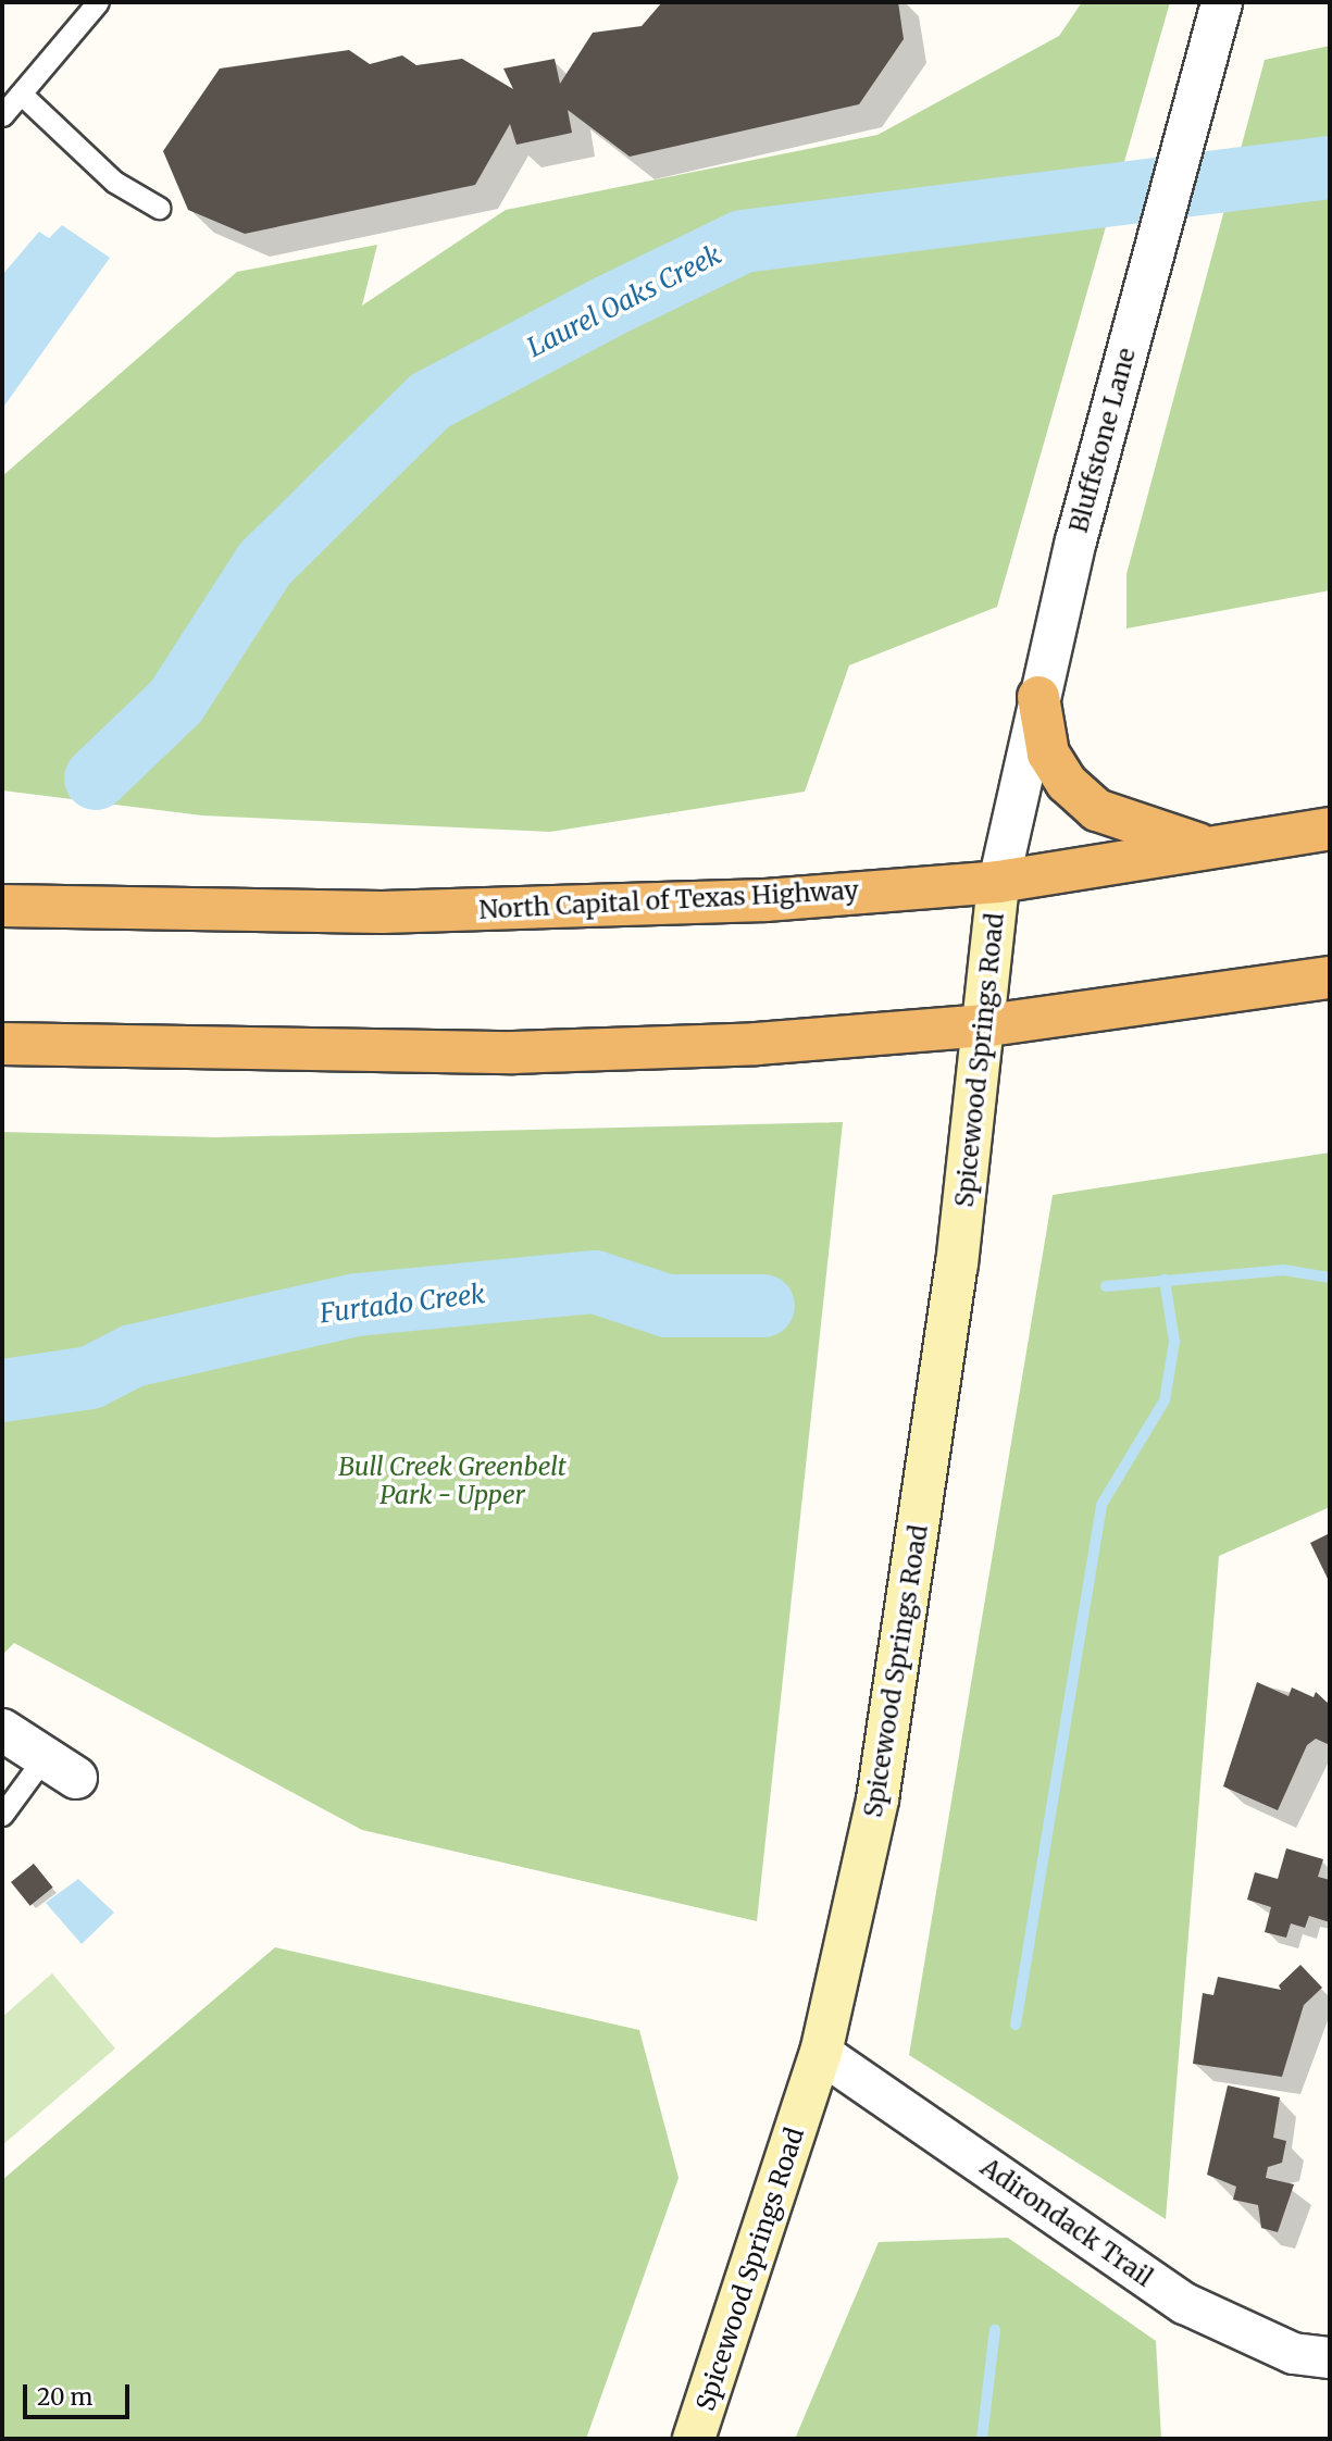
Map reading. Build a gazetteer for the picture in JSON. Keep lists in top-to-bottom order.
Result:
{
  "streets": {
    "highway": ["North Capital of Texas Highway"],
    "main road": ["Spicewood Springs Road"],
    "street": ["Bluffstone Lane", "Adirondack Trail"]
  },
  "crossings": [
    ["Bluffstone Lane", "North Capital of Texas Highway"],
    ["Bluffstone Lane", "Spicewood Springs Road"],
    ["North Capital of Texas Highway", "Spicewood Springs Road"],
    ["Spicewood Springs Road", "Adirondack Trail"]
  ],
  "water": ["Laurel Oaks Creek", "Furtado Creek"],
  "parks": ["Bull Creek Greenbelt Park - Upper"],
  "scale_bar": "20 m"
}
